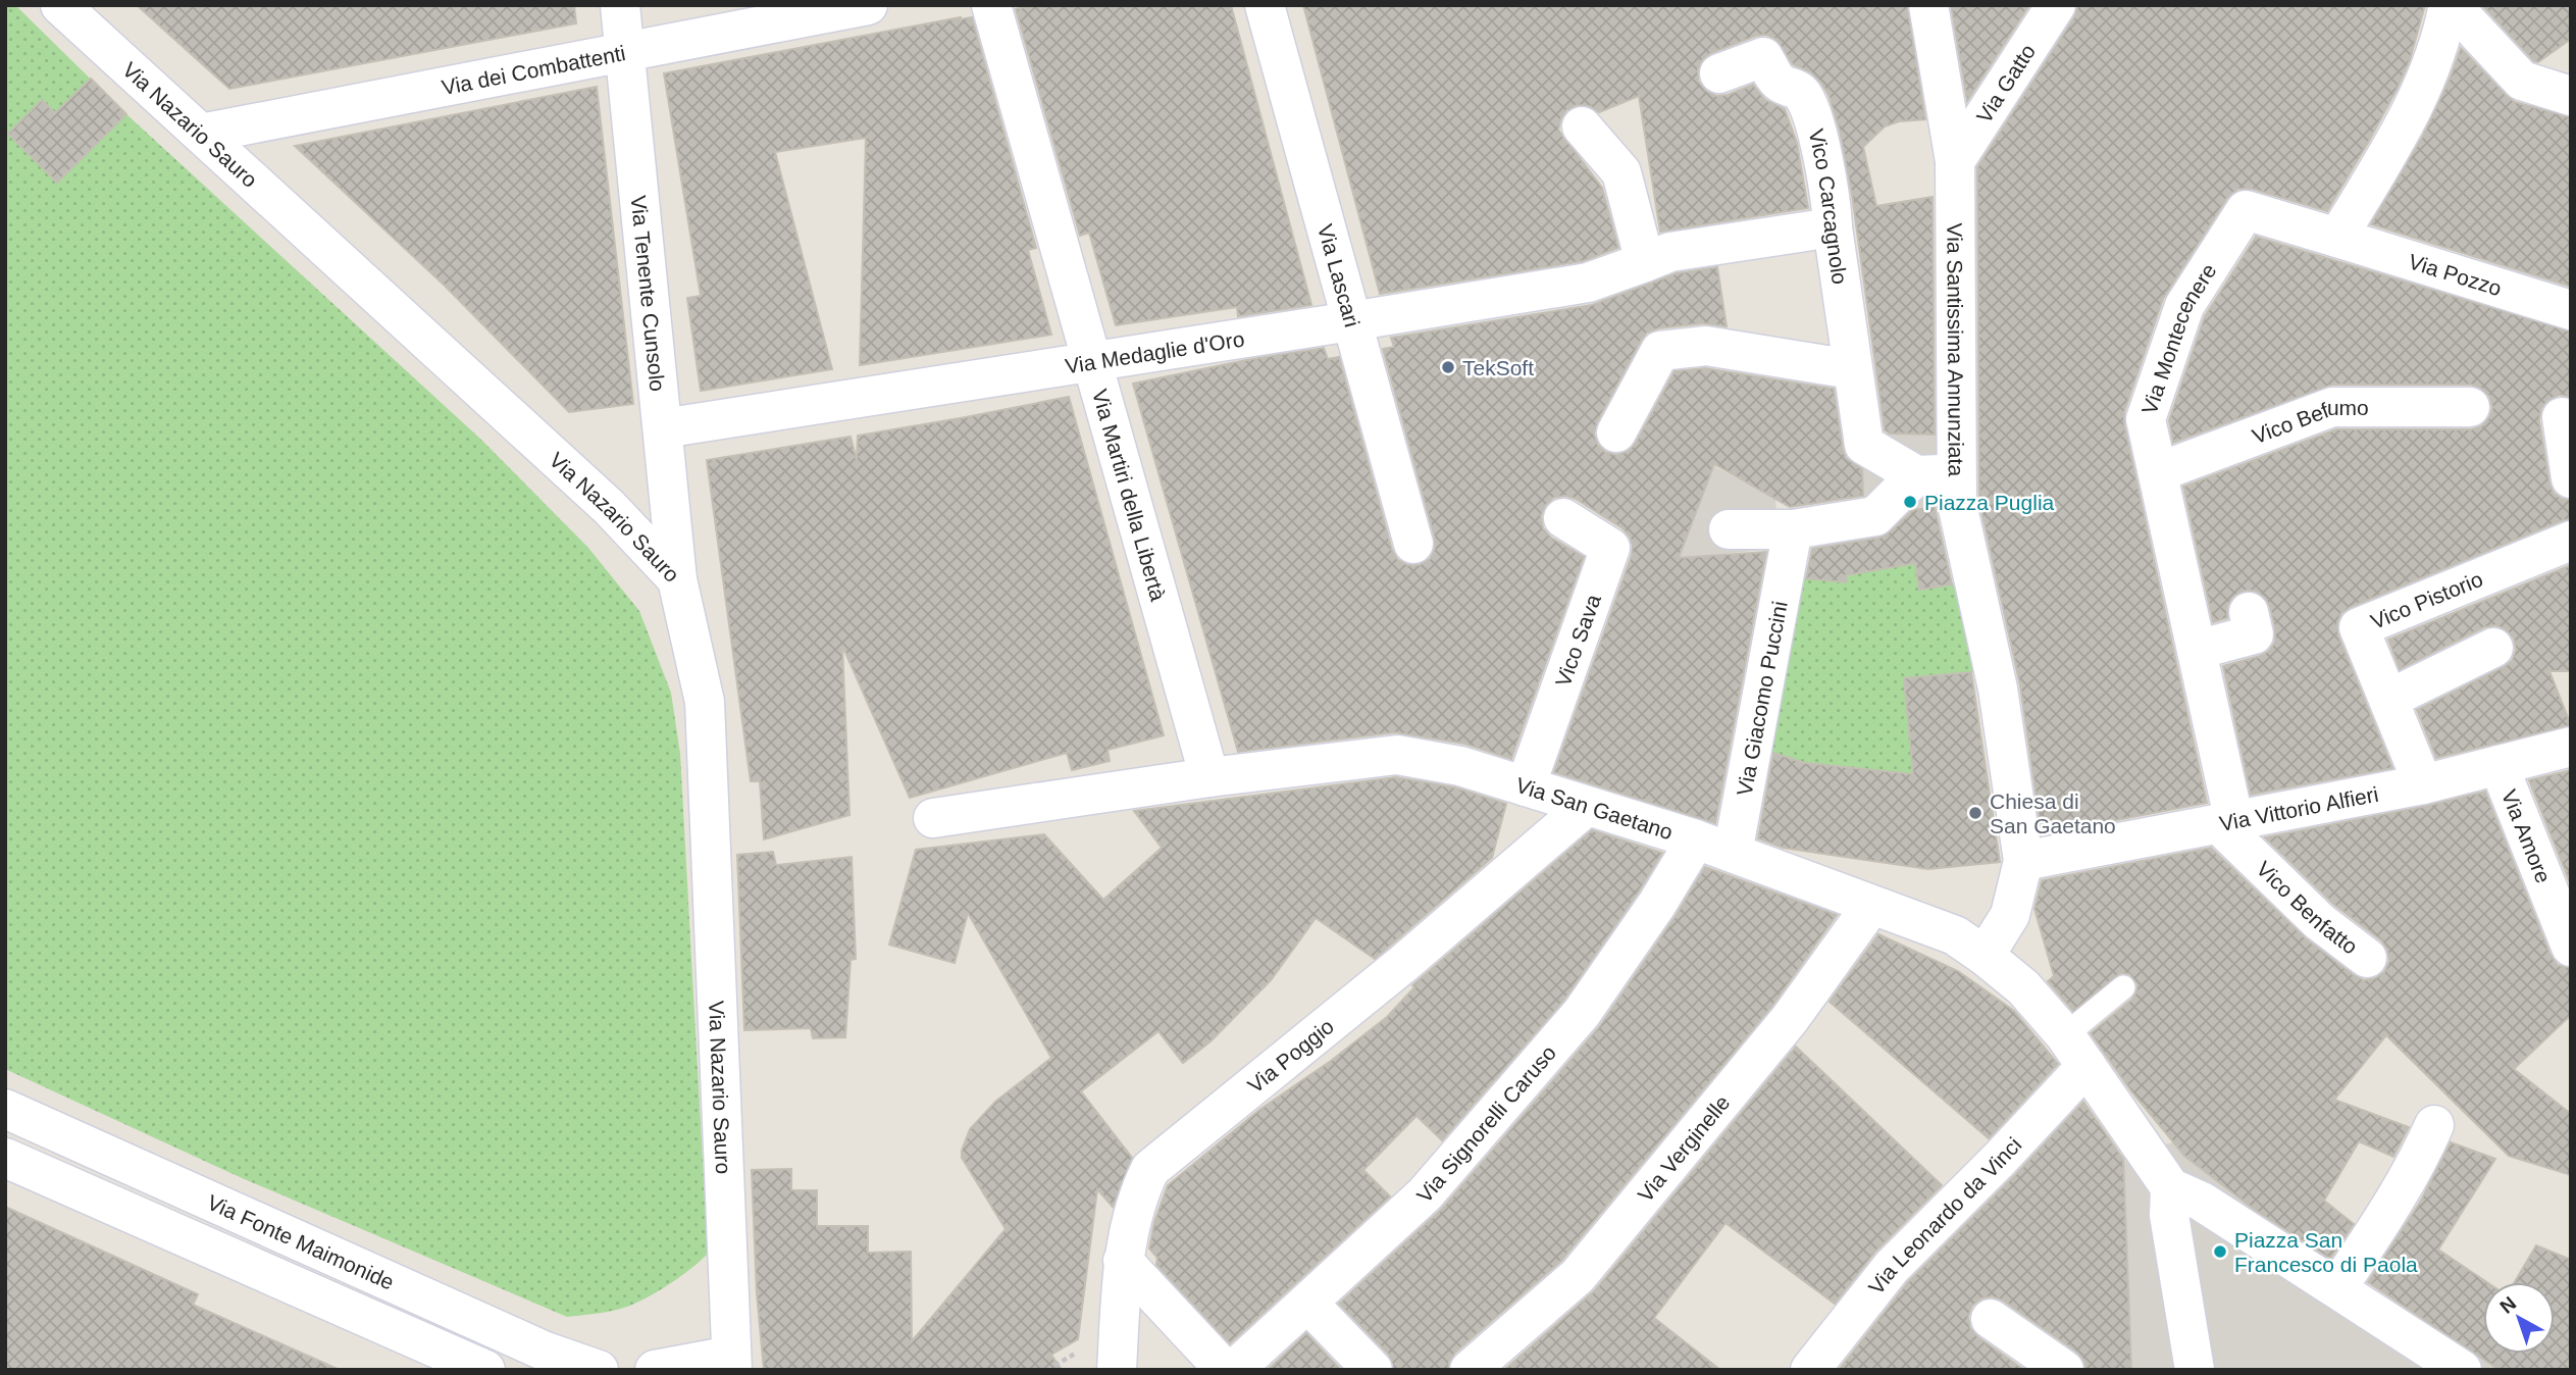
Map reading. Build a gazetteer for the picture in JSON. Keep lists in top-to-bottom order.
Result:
{
  "streets": {
    "street": [
      "Via dei Combattenti",
      "Via Gatto",
      "Via Nazario Sauro",
      "Vico Carcagnolo",
      "Via Lascari",
      "Via Pozzo",
      "Via Tenente Cunsolo",
      "Via Montecenere",
      "Via Santissima Annunziata",
      "Via Medaglie d'Oro",
      "Vico Befumo",
      "Via Martiri della Libertà",
      "Vico Pistorio",
      "Vico Sava",
      "Via Giacomo Puccini",
      "Via San Gaetano",
      "Via Vittorio Alfieri",
      "Via Amore",
      "Vico Benfatto",
      "Via Poggio",
      "Via Signorelli Caruso",
      "Via Verginelle",
      "Via Leonardo da Vinci",
      "Via Fonte Maimonide"
    ]
  },
  "crossings": [
    ["Via dei Combattenti", "Via Nazario Sauro"],
    ["Via dei Combattenti", "Via Tenente Cunsolo"],
    ["Via Gatto", "Via Santissima Annunziata"],
    ["Via Nazario Sauro", "Via Tenente Cunsolo"],
    ["Vico Carcagnolo", "Via Medaglie d'Oro"],
    ["Via Lascari", "Via Medaglie d'Oro"],
    ["Via Pozzo", "Via Montecenere"],
    ["Via Tenente Cunsolo", "Via Medaglie d'Oro"],
    ["Via Montecenere", "Vico Befumo"],
    ["Via Montecenere", "Via Vittorio Alfieri"],
    ["Via Montecenere", "Vico Benfatto"],
    ["Via Santissima Annunziata", "Via Vittorio Alfieri"],
    ["Via Medaglie d'Oro", "Via Martiri della Libertà"],
    ["Via Martiri della Libertà", "Via San Gaetano"],
    ["Vico Pistorio", "Via Vittorio Alfieri"],
    ["Vico Sava", "Via San Gaetano"],
    ["Via Giacomo Puccini", "Via San Gaetano"],
    ["Via San Gaetano", "Via Poggio"],
    ["Via San Gaetano", "Via Signorelli Caruso"],
    ["Via San Gaetano", "Via Verginelle"],
    ["Via San Gaetano", "Via Leonardo da Vinci"],
    ["Via Vittorio Alfieri", "Via Amore"],
    ["Via Vittorio Alfieri", "Vico Benfatto"]
  ],
  "places": [
    "TekSoft",
    "Piazza Puglia",
    "Chiesa di San Gaetano",
    "Piazza San Francesco di Paola"
  ],
  "north": "top left"
}
